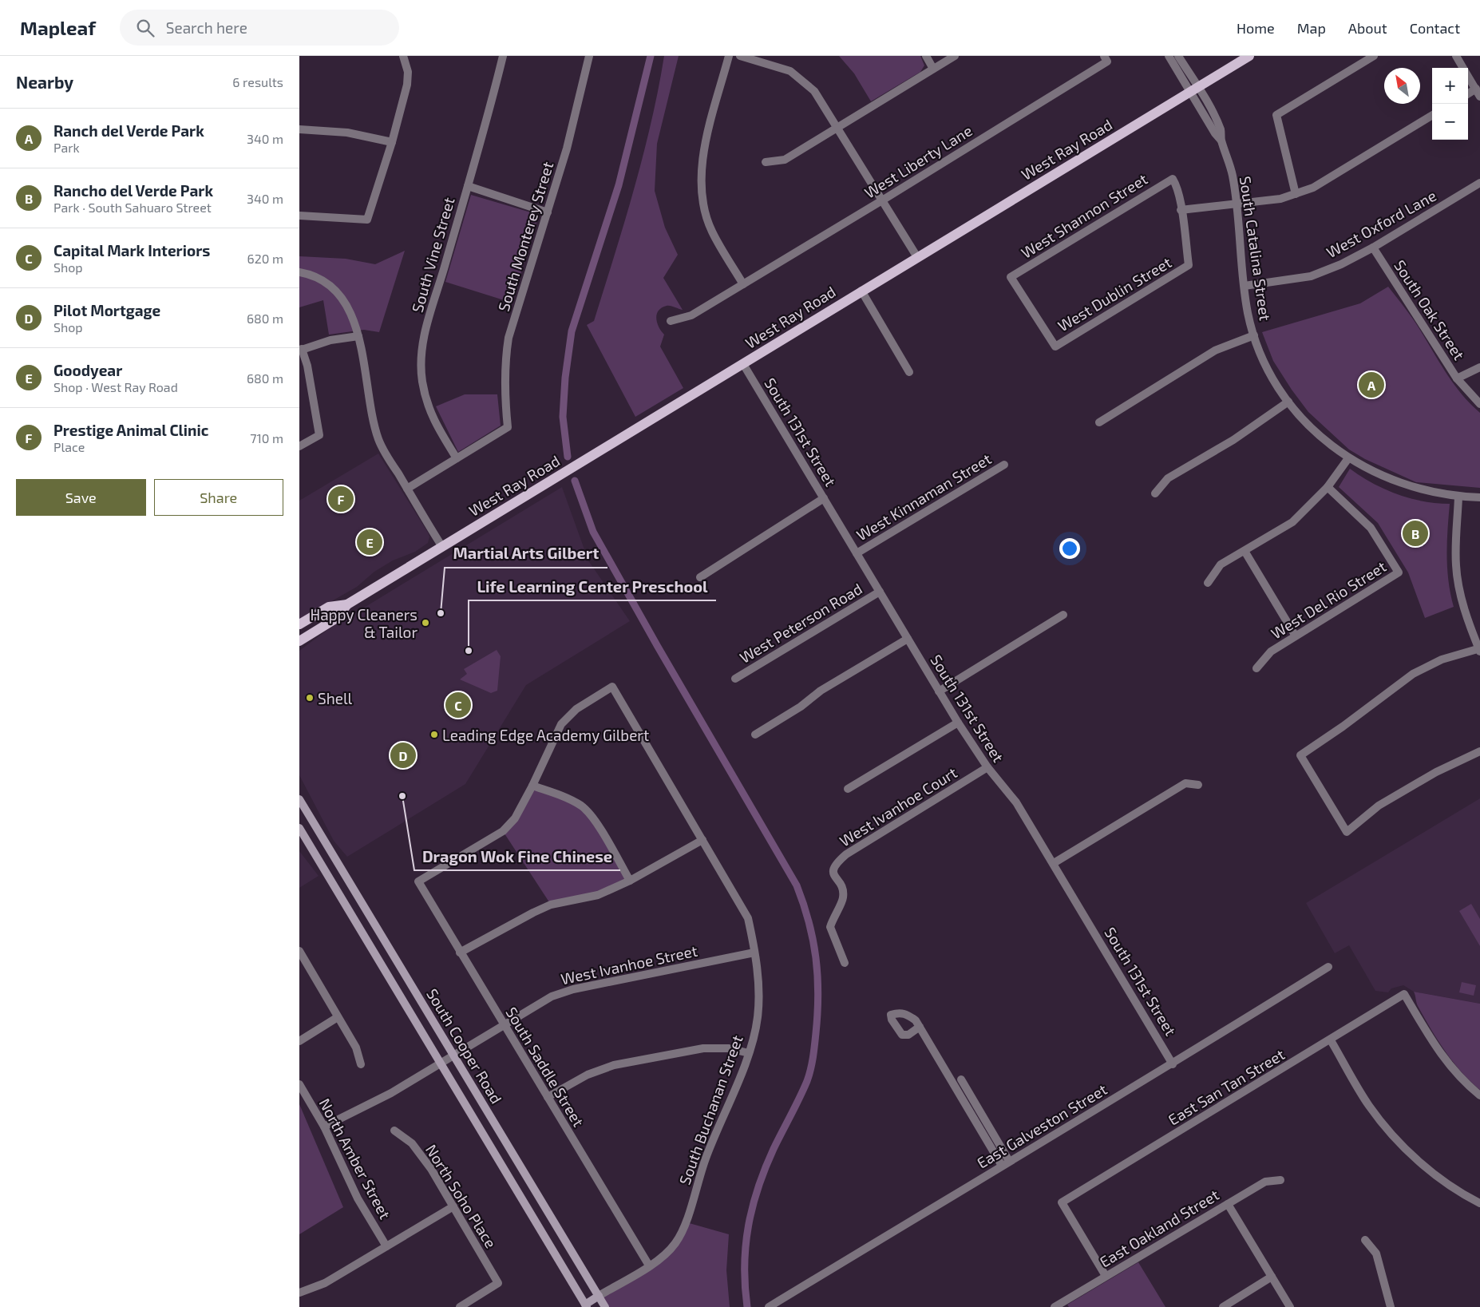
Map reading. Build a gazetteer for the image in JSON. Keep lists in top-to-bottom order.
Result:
{
  "streets": {
    "main road": ["West Ray Road", "South Cooper Road"],
    "street": [
      "West Liberty Lane",
      "West Shannon Street",
      "West Oxford Lane",
      "South Monterey Street",
      "South Catalina Street",
      "South Vine Street",
      "West Dublin Street",
      "South Oak Street",
      "South 131st Street",
      "West Kinnaman Street",
      "West Del Rio Street",
      "West Peterson Road",
      "West Ivanhoe Court",
      "West Ivanhoe Street",
      "South Saddle Street",
      "East San Tan Street",
      "South Buchanan Street",
      "East Galveston Street",
      "North Amber Street",
      "North Soho Place",
      "East Oakland Street"
    ]
  },
  "crossings": [
    ["West Ray Road", "South Catalina Street"],
    ["West Ray Road", "South 131st Street"],
    ["West Shannon Street", "West Dublin Street"],
    ["West Oxford Lane", "South Catalina Street"],
    ["West Oxford Lane", "South Oak Street"],
    ["South Monterey Street", "South Vine Street"],
    ["South 131st Street", "West Kinnaman Street"],
    ["South 131st Street", "West Peterson Road"],
    ["South 131st Street", "West Ivanhoe Court"],
    ["South 131st Street", "East Galveston Street"],
    ["West Ivanhoe Street", "South Cooper Road"],
    ["West Ivanhoe Street", "South Saddle Street"],
    ["West Ivanhoe Street", "South Buchanan Street"],
    ["West Ivanhoe Street", "North Amber Street"],
    ["South Cooper Road", "South Buchanan Street"],
    ["South Saddle Street", "South Buchanan Street"],
    ["East San Tan Street", "East Oakland Street"]
  ],
  "places": [
    "Martial Arts Gilbert",
    "Happy Cleaners & Tailor",
    "Life Learning Center Preschool",
    "Shell",
    "Leading Edge Academy Gilbert",
    "Dragon Wok Fine Chinese"
  ],
  "north": "top left",
  "page": {
    "header": "Mapleaf",
    "search": "Search here",
    "nav": [
      "Home",
      "Map",
      "About",
      "Contact"
    ],
    "heading": ["Nearby", "6 results"],
    "map_buttons": ["+", "−"],
    "list": [
      {
        "mark": "A",
        "name": "Ranch del Verde Park",
        "note": "Park",
        "value": "340 m"
      },
      {
        "mark": "B",
        "name": "Rancho del Verde Park",
        "note": "Park · South Sahuaro Street",
        "value": "340 m"
      },
      {
        "mark": "C",
        "name": "Capital Mark Interiors",
        "note": "Shop",
        "value": "620 m"
      },
      {
        "mark": "D",
        "name": "Pilot Mortgage",
        "note": "Shop",
        "value": "680 m"
      },
      {
        "mark": "E",
        "name": "Goodyear",
        "note": "Shop · West Ray Road",
        "value": "680 m"
      },
      {
        "mark": "F",
        "name": "Prestige Animal Clinic",
        "note": "Place",
        "value": "710 m"
      }
    ],
    "pins": [
      "A",
      "F",
      "B",
      "E",
      "C",
      "D"
    ],
    "buttons": ["Save", "Share"]
  }
}
